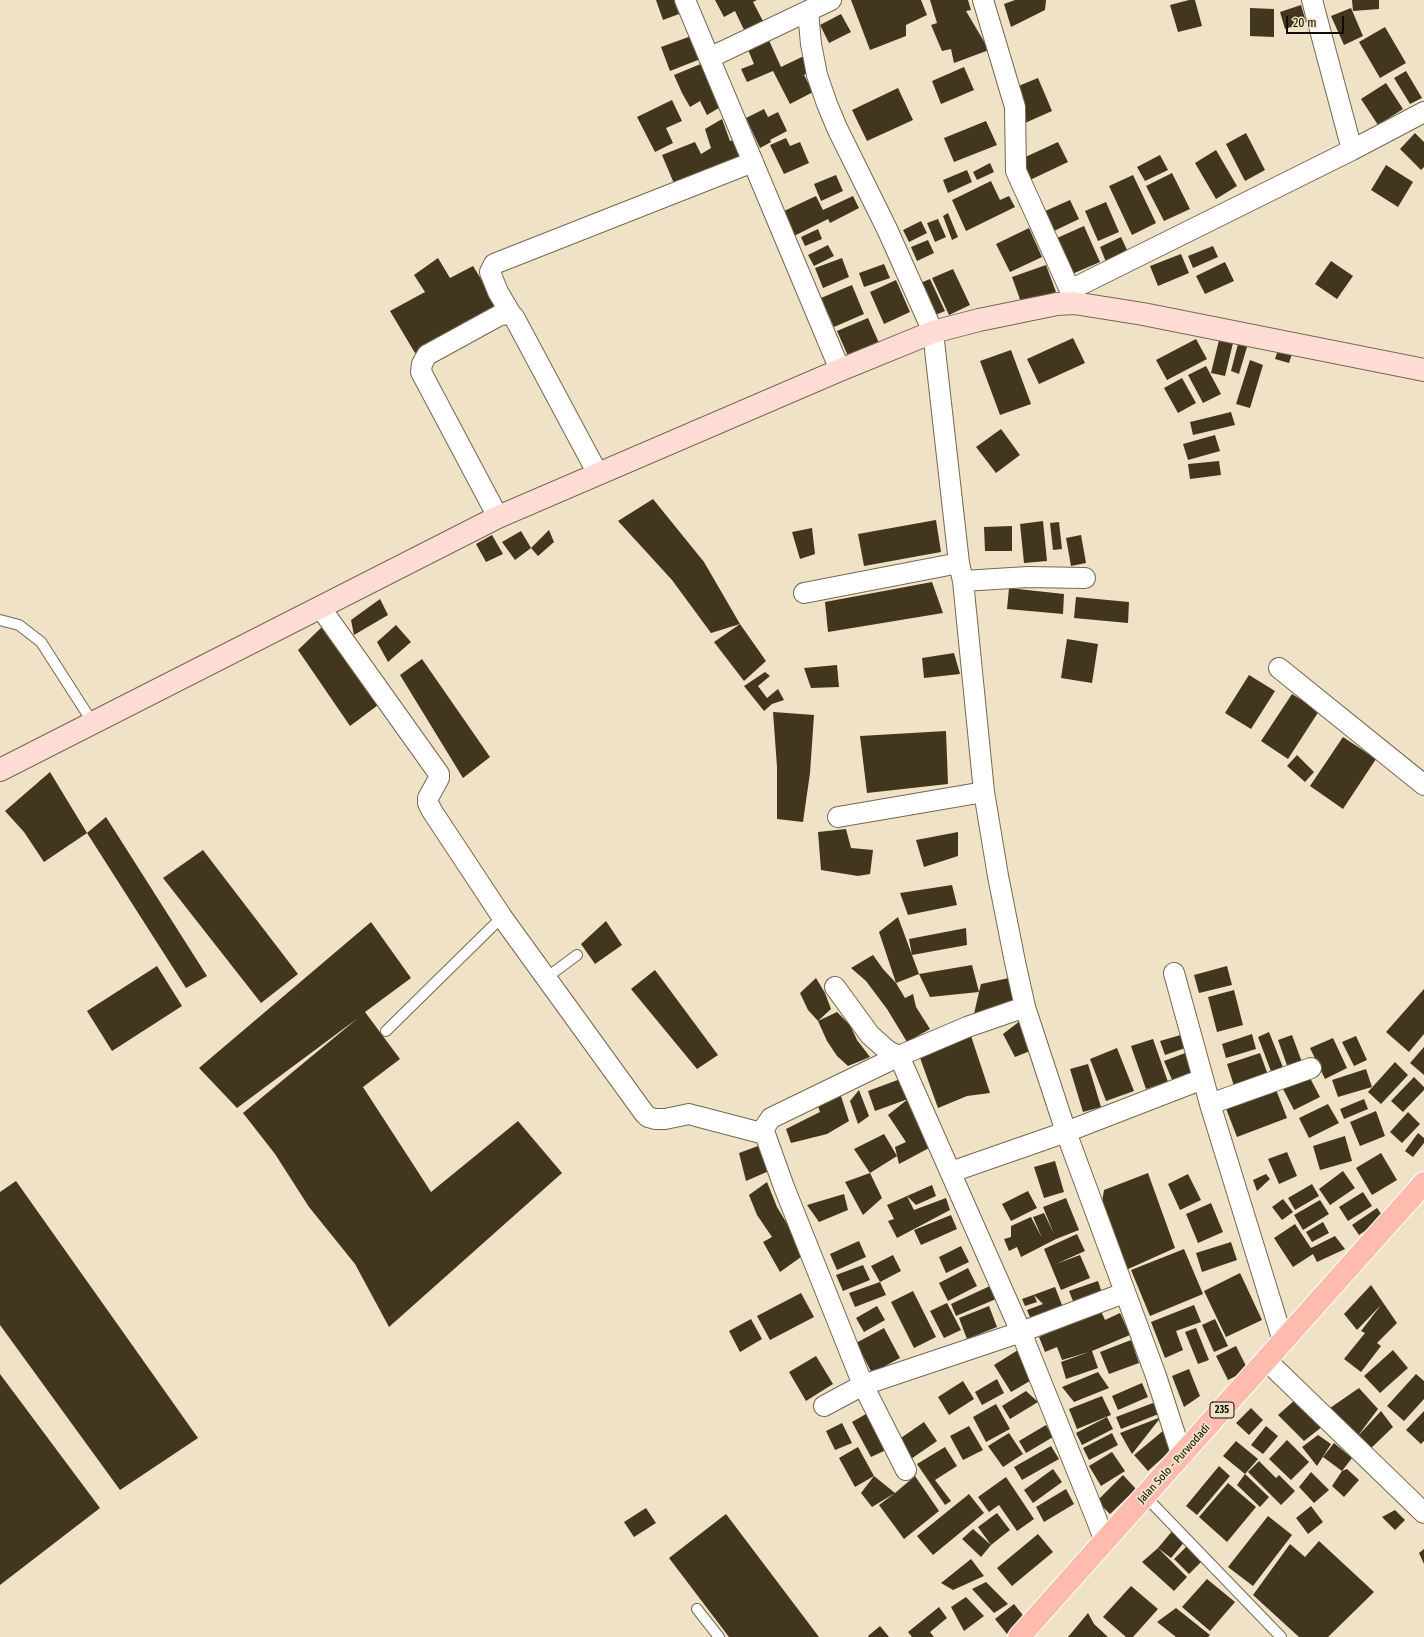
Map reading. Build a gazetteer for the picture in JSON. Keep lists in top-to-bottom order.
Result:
{
  "streets": {
    "main road": ["235", "Jalan Solo - Purwodadi"]
  },
  "scale_bar": "20 m"
}
